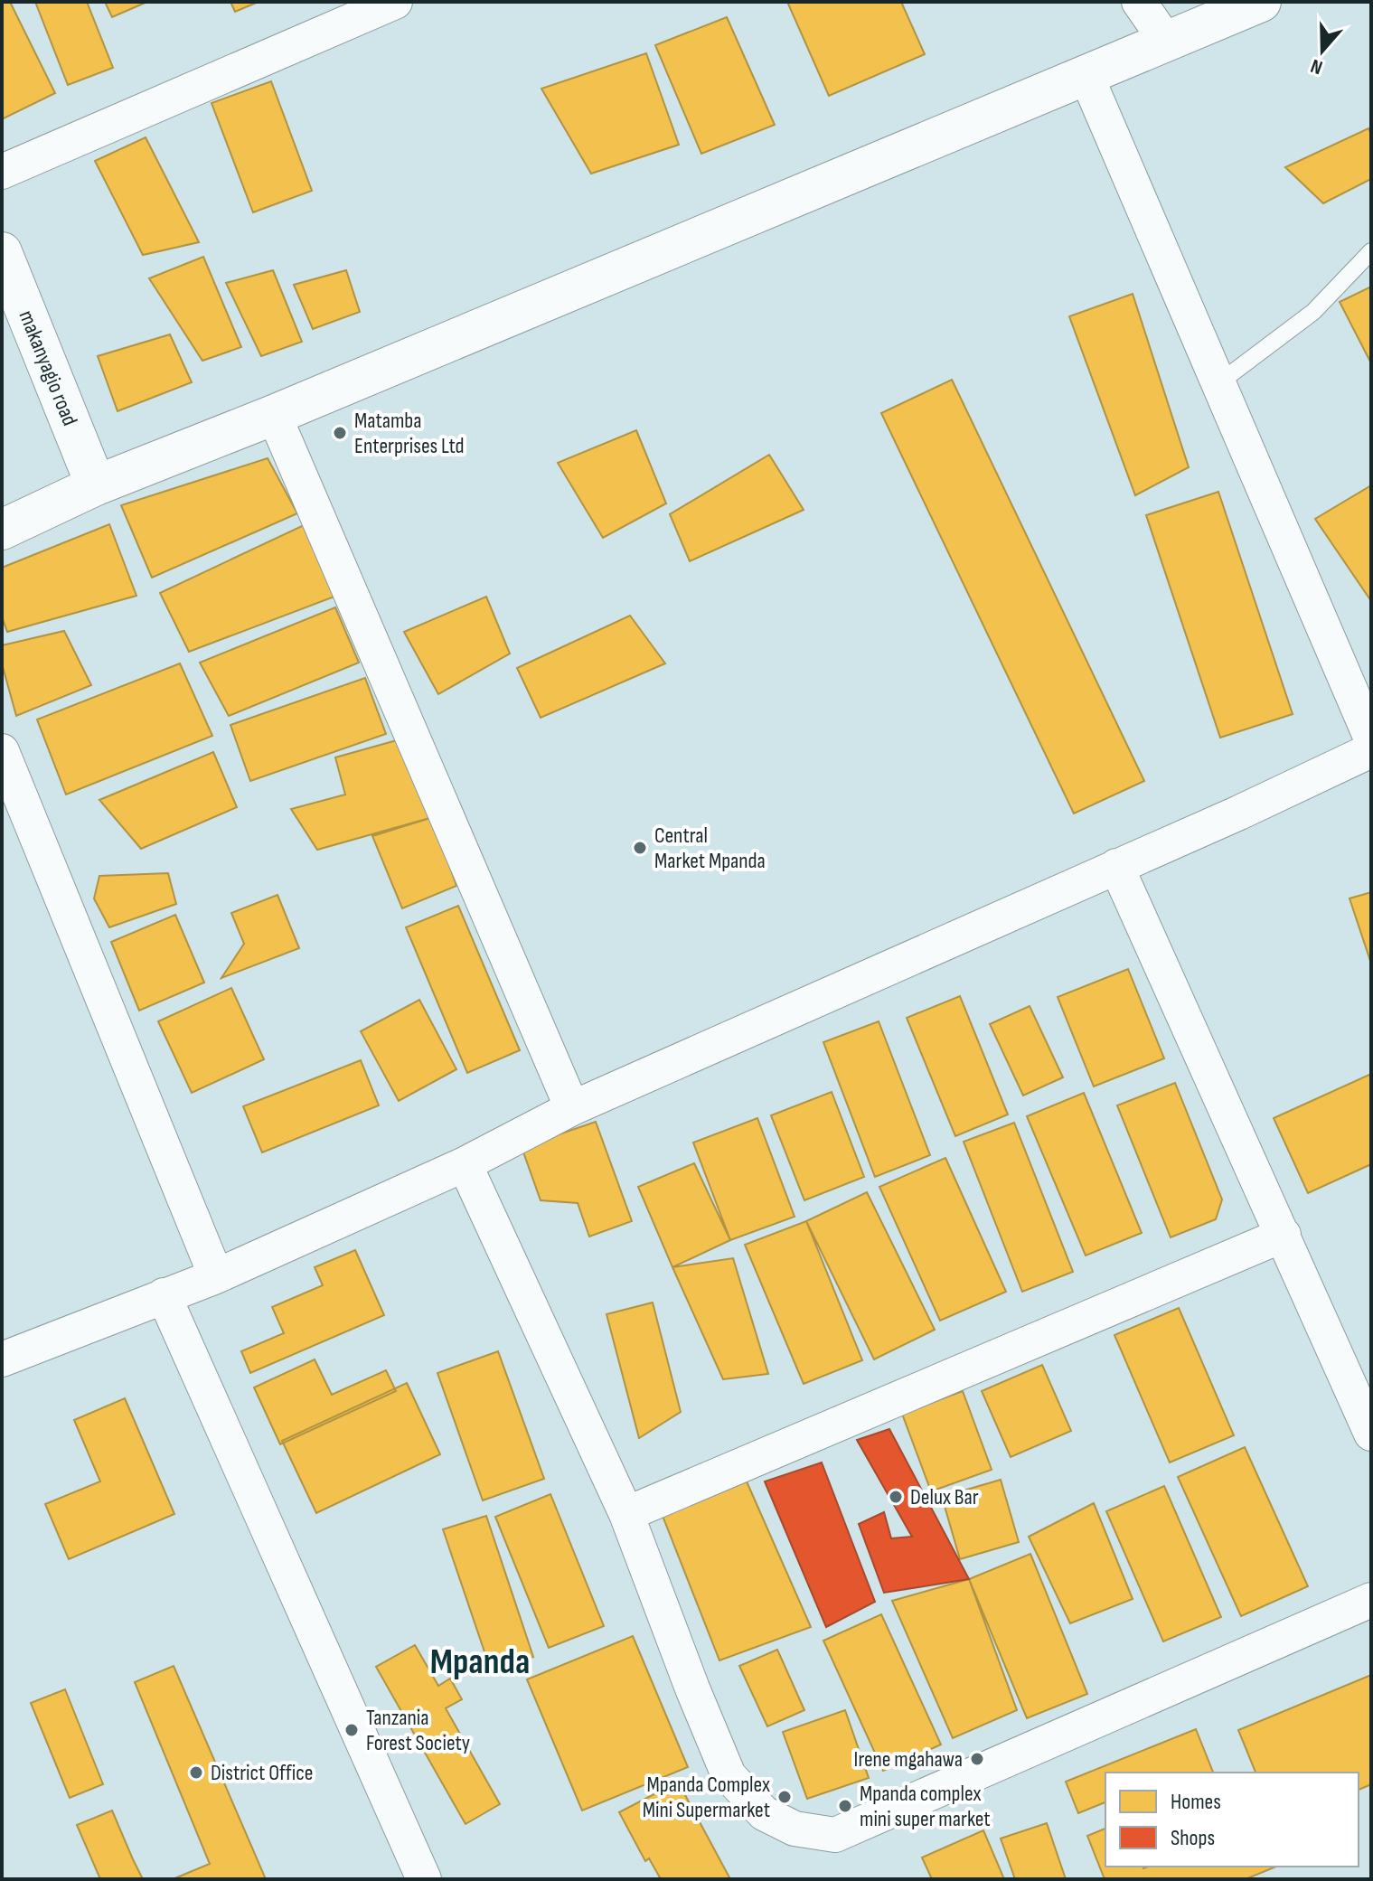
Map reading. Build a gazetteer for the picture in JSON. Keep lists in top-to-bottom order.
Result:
{
  "streets": {
    "street": ["makanyagio road"]
  },
  "districts": ["Mpanda"],
  "places": [
    "Matamba Enterprises Ltd",
    "Central Market Mpanda",
    "Delux Bar",
    "Tanzania Forest Society",
    "Irene mgahawa",
    "District Office",
    "Mpanda Complex Mini Supermarket",
    "Mpanda complex mini super market"
  ],
  "legend": ["Homes", "Shops"],
  "north": "bottom"
}
